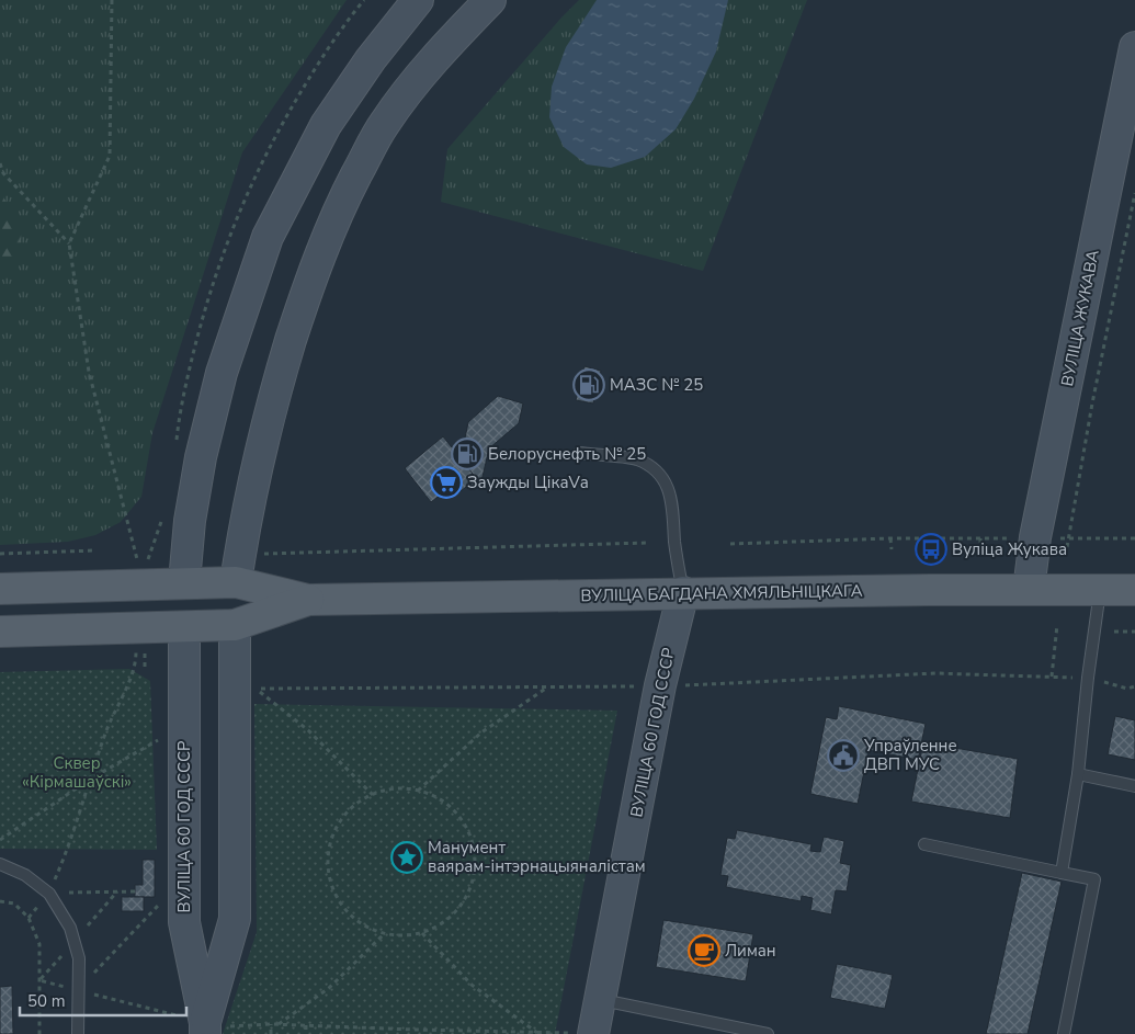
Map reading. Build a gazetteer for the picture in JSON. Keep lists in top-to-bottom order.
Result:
{
  "streets": {
    "main road": ["ВУЛІЦА БАГДАНА ХМЯЛЬНІЦКАГА"],
    "street": ["ВУЛІЦА ЖУКАВА", "ВУЛІЦА 60 ГОД СССР"]
  },
  "crossings": [
    ["ВУЛІЦА ЖУКАВА", "ВУЛІЦА БАГДАНА ХМЯЛЬНІЦКАГА"],
    ["ВУЛІЦА БАГДАНА ХМЯЛЬНІЦКАГА", "ВУЛІЦА 60 ГОД СССР"]
  ],
  "parks": ["Сквер «Кірмашаўскі»"],
  "places": {
    "fuel station": ["МАЗС № 25", "Белоруснефть № 25"],
    "supermarket": ["Заужды ЦікаVа"],
    "bus stop": ["Вуліца Жукава"],
    "public building": ["Упраўленне ДВП МУС"],
    "place": ["Манумент ваярам-інтэрнацыяналістам"],
    "cafe": ["Лиман"]
  },
  "scale_bar": "50 m"
}
